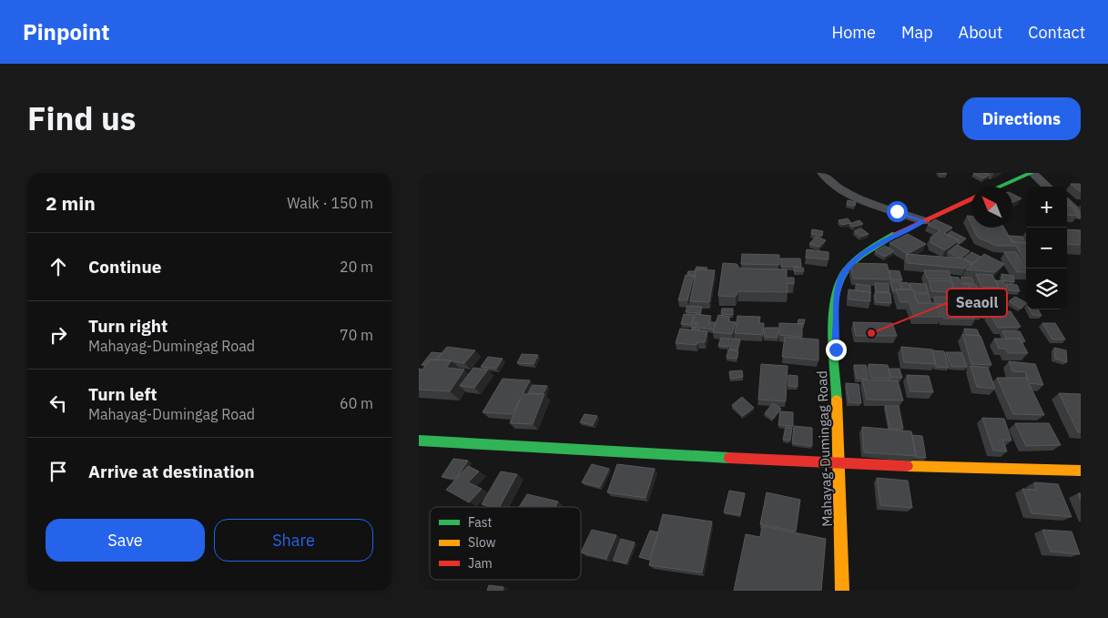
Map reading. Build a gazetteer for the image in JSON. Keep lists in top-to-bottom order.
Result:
{
  "streets": {
    "main road": ["Mahayag-Dumingag Road"]
  },
  "places": ["Seaoil"],
  "legend": ["Fast", "Slow", "Jam"],
  "north": "top left",
  "page": {
    "header": "Pinpoint",
    "nav": [
      "Home",
      "Map",
      "About",
      "Contact"
    ],
    "title": "Find us",
    "buttons": [
      "Directions",
      ["Save", "Share"]
    ],
    "heading": ["2 min", "Walk · 150 m"],
    "map_buttons": ["+", "−"],
    "list": [
      ["Continue", "20 m"],
      ["Turn right", "Mahayag-Dumingag Road", "70 m"],
      ["Turn left", "Mahayag-Dumingag Road", "60 m"],
      "Arrive at destination"
    ]
  }
}
